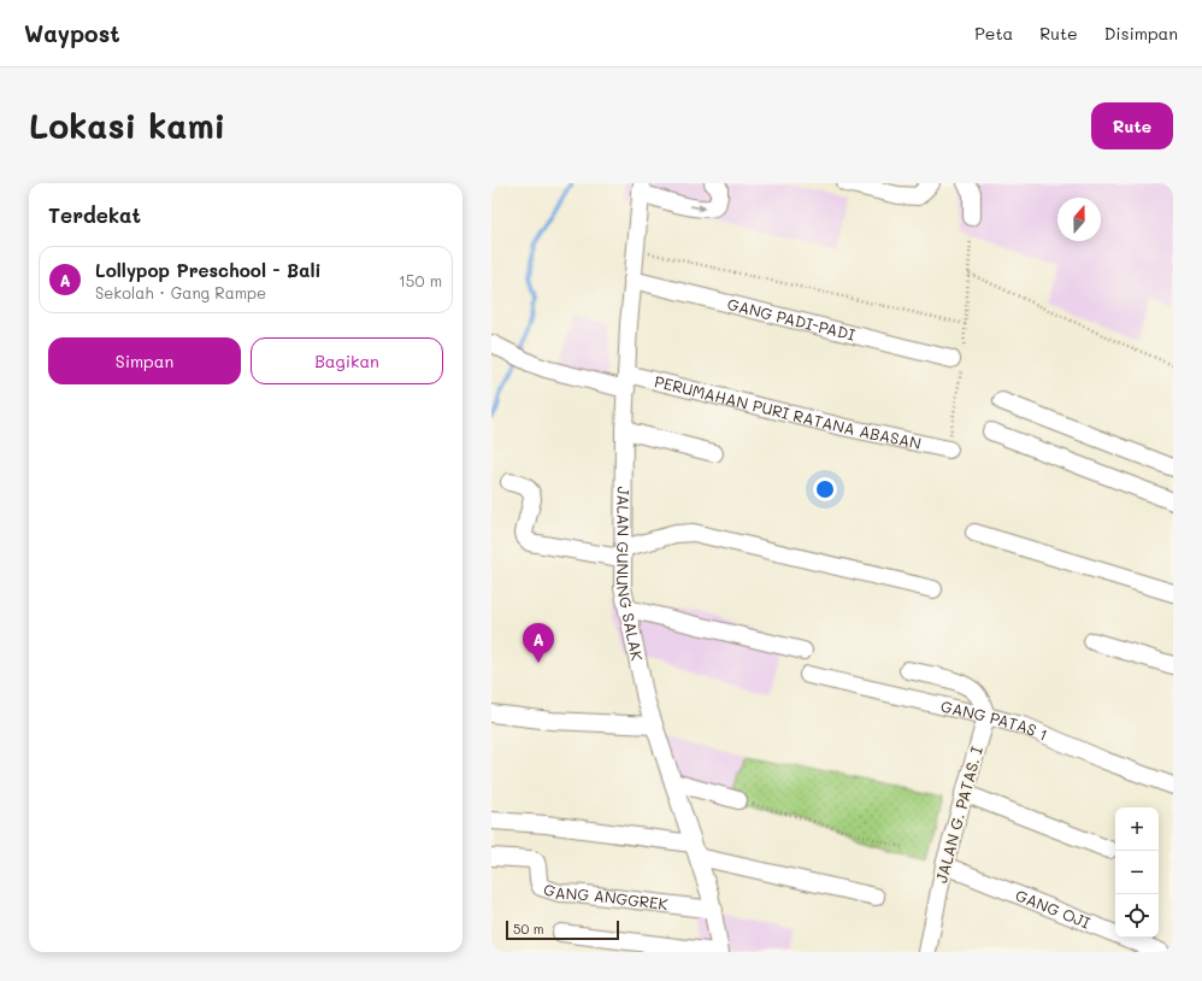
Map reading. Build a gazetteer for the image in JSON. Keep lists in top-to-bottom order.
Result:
{
  "streets": {
    "street": [
      "GANG PADI-PADI",
      "PERUMAHAN PURI RATANA ABASAN",
      "JALAN GUNUNG SALAK",
      "GANG PATAS 1",
      "JALAN G. PATAS. I",
      "GANG ANGGREK",
      "GANG OJI"
    ]
  },
  "crossings": [
    ["GANG PADI-PADI", "JALAN GUNUNG SALAK"],
    ["PERUMAHAN PURI RATANA ABASAN", "JALAN GUNUNG SALAK"],
    ["JALAN GUNUNG SALAK", "GANG ANGGREK"],
    ["GANG PATAS 1", "JALAN G. PATAS. I"],
    ["JALAN G. PATAS. I", "GANG OJI"]
  ],
  "scale_bar": "50 m",
  "north": "top",
  "page": {
    "header": "Waypost",
    "nav": ["Peta", "Rute", "Disimpan"],
    "buttons": [
      "Rute",
      ["Simpan", "Bagikan"]
    ],
    "title": "Lokasi kami",
    "heading": "Terdekat",
    "list": [
      {
        "mark": "A",
        "name": "Lollypop Preschool - Bali",
        "note": "Sekolah · Gang Rampe",
        "value": "150 m"
      }
    ],
    "pins": "A",
    "map_buttons": ["+", "−"],
    "scale": "50 m"
  }
}
